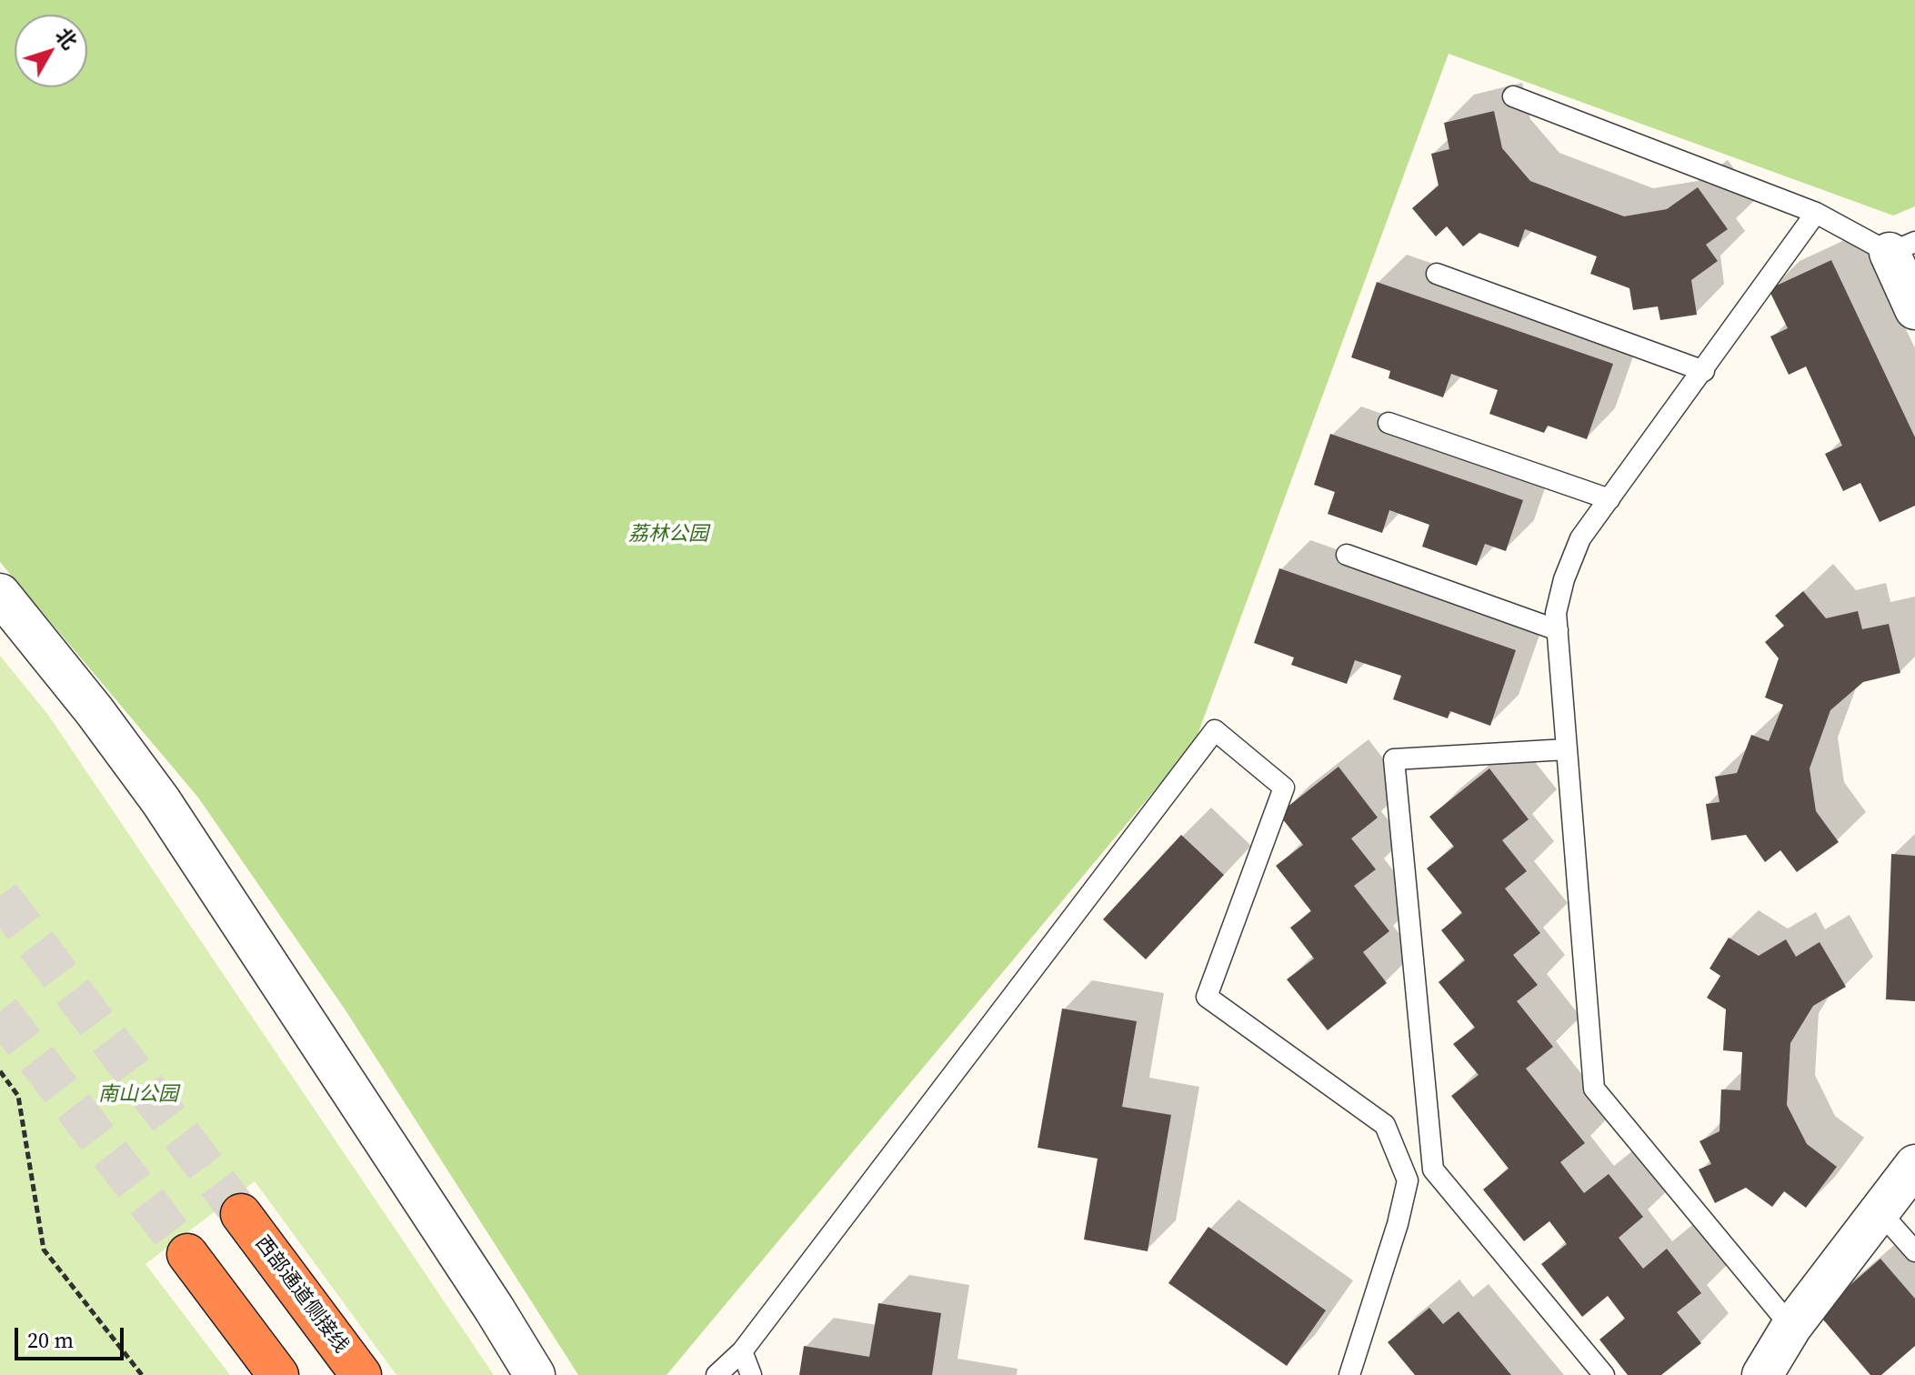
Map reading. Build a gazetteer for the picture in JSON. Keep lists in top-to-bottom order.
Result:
{
  "streets": {
    "highway": ["西部通道侧接线"]
  },
  "parks": ["荔林公园", "南山公园"],
  "scale_bar": "20 m",
  "north": "top right"
}
